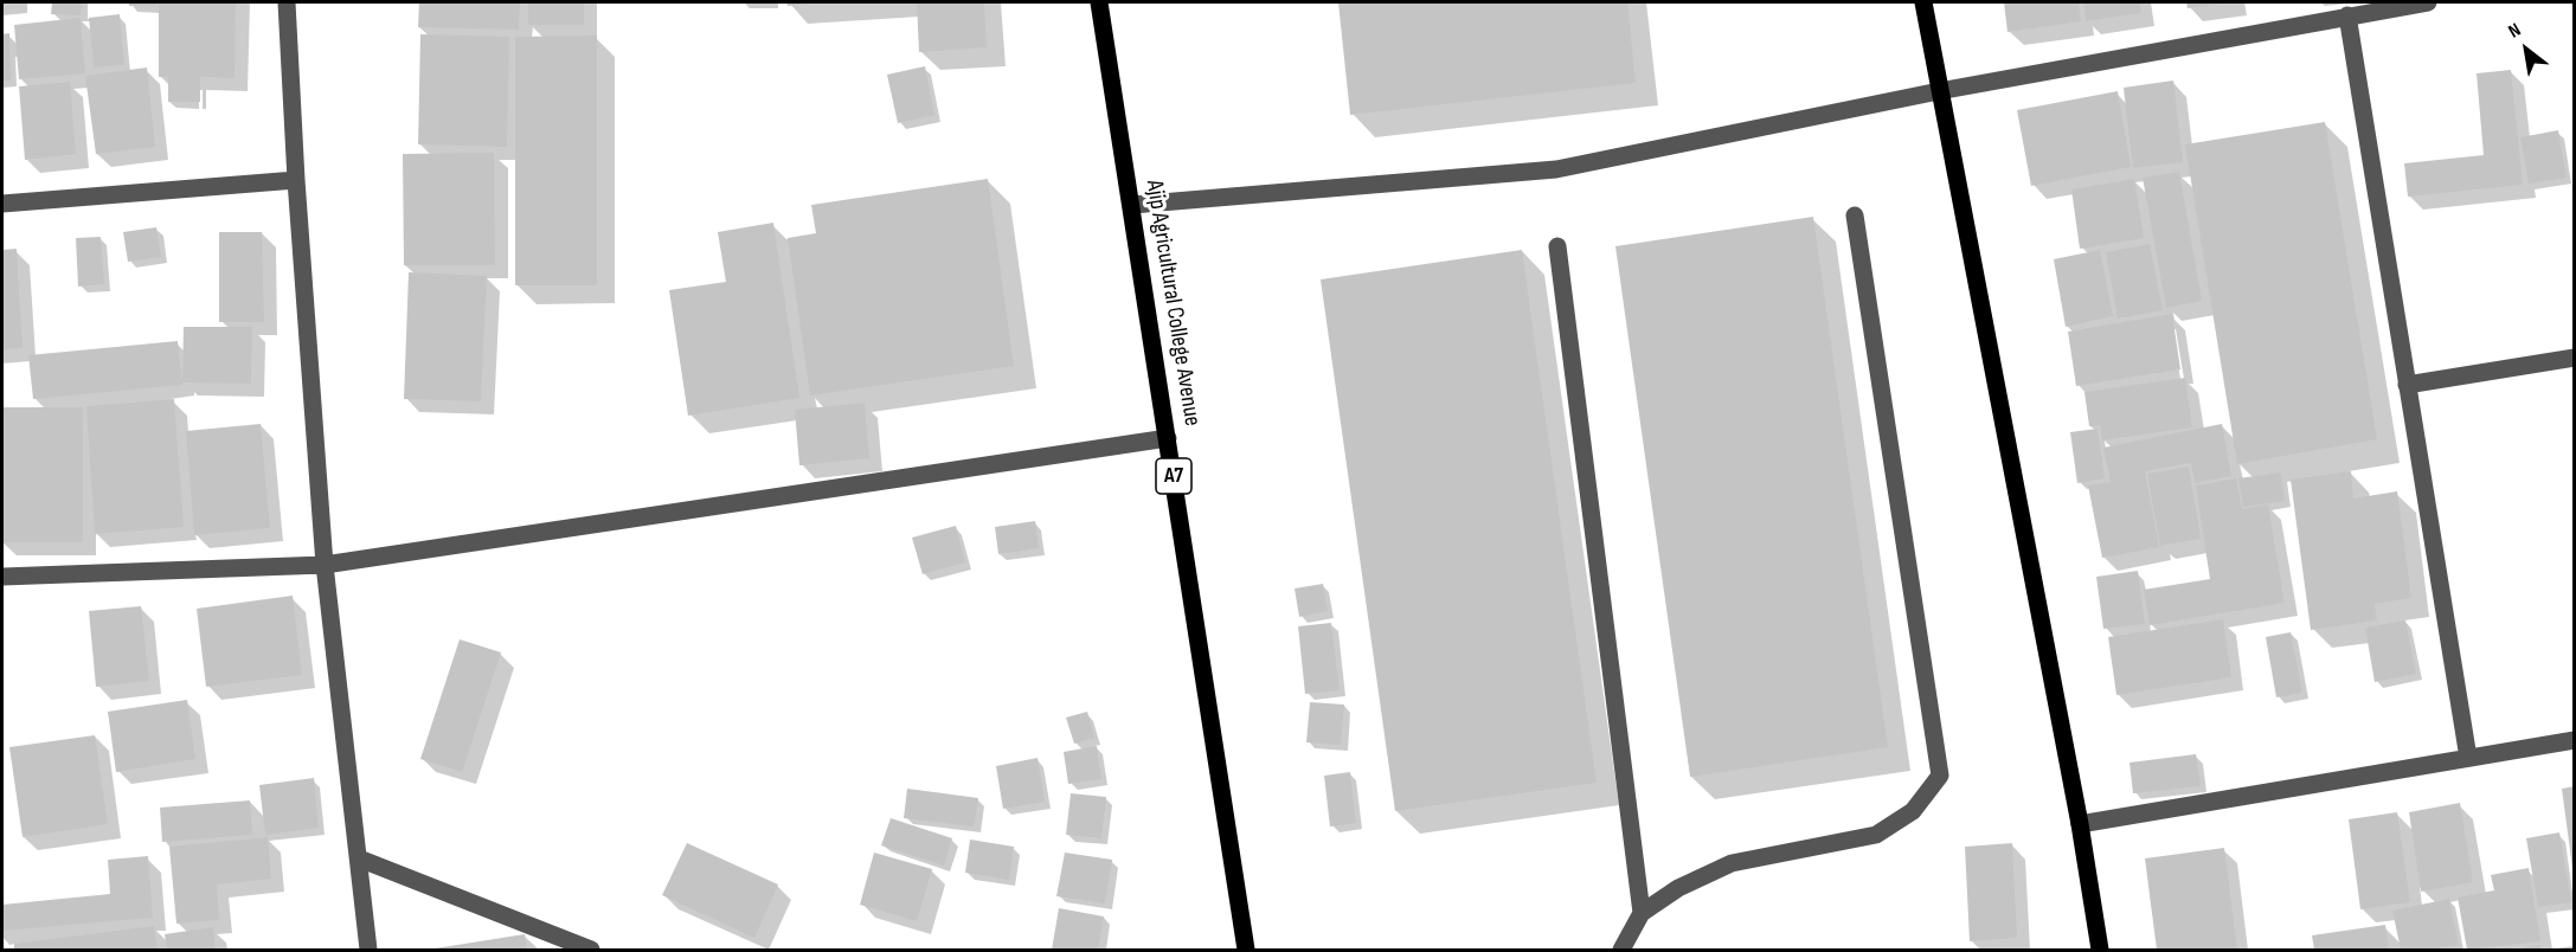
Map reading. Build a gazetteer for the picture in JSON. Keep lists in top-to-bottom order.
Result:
{
  "streets": {
    "main road": ["Ajip Agricultural College Avenue", "A7"]
  },
  "north": "top left"
}
